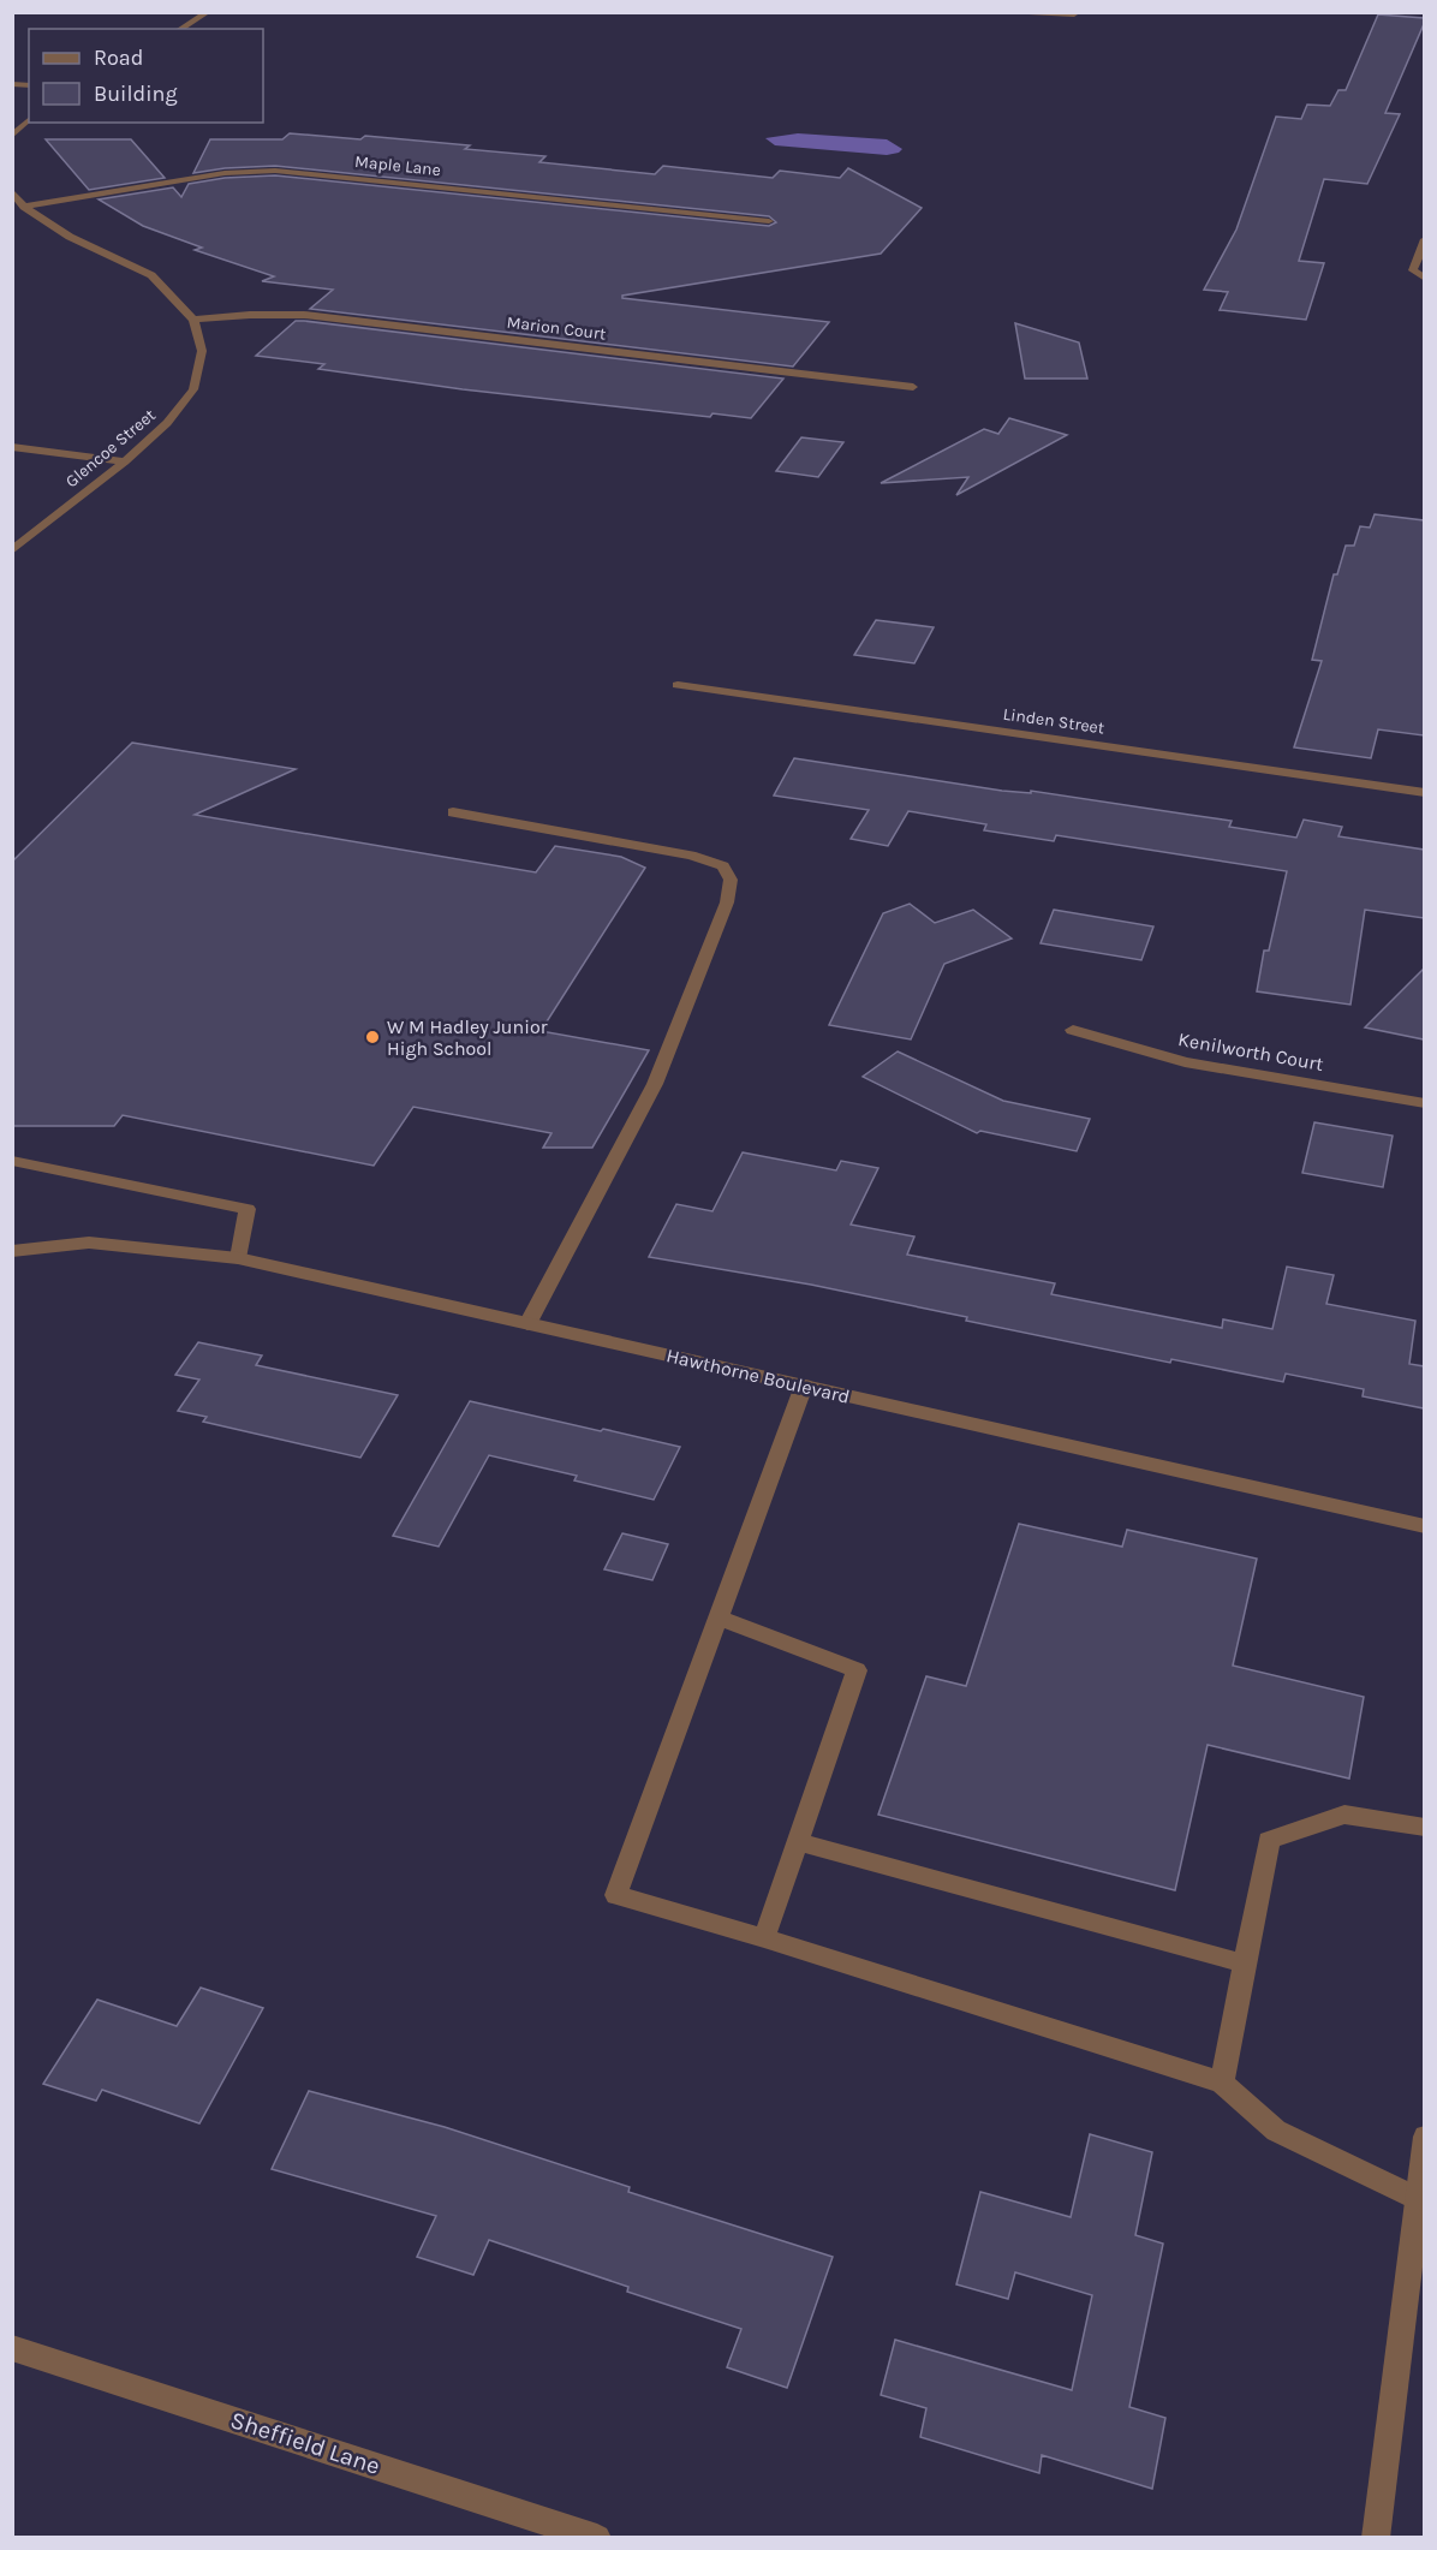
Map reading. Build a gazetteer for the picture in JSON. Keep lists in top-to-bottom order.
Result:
{
  "streets": {
    "street": [
      "Maple Lane",
      "Marion Court",
      "Glencoe Street",
      "Linden Street",
      "Kenilworth Court",
      "Hawthorne Boulevard",
      "Sheffield Lane"
    ]
  },
  "crossings": [
    ["Marion Court", "Glencoe Street"]
  ],
  "places": ["W M Hadley Junior High School"],
  "legend": ["Road", "Building"]
}
